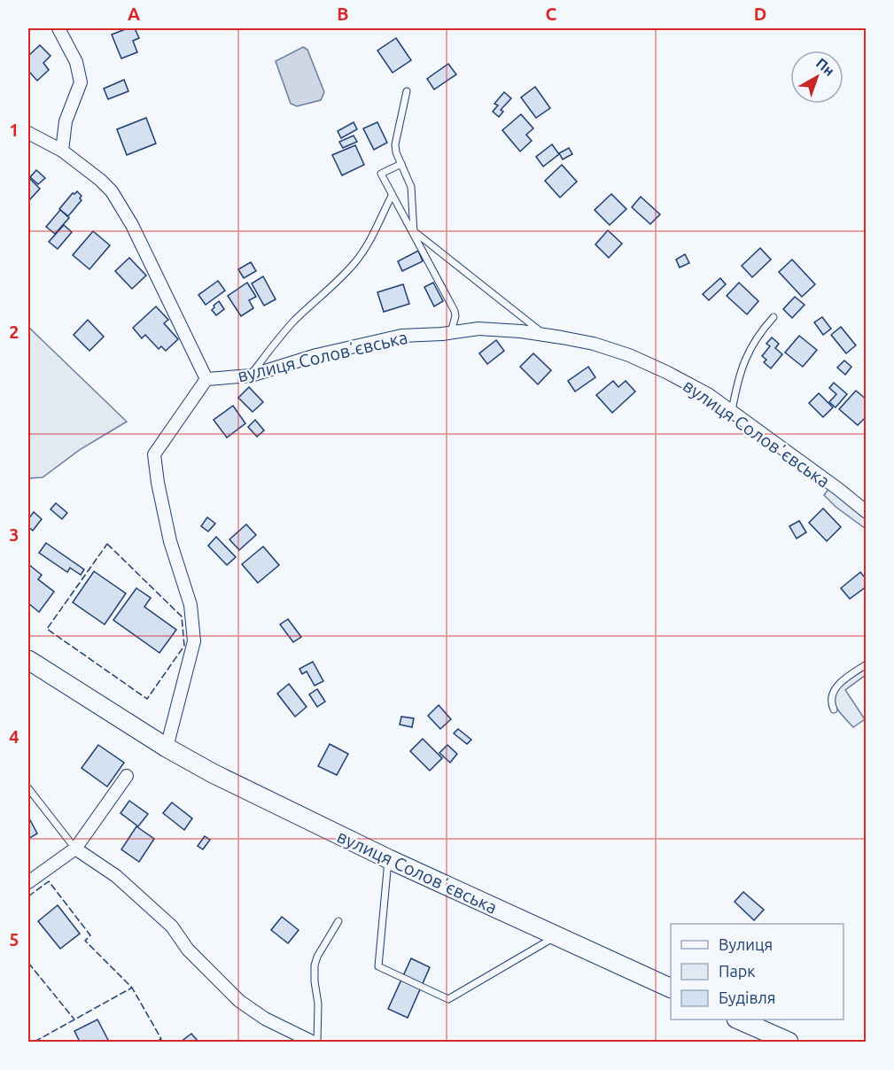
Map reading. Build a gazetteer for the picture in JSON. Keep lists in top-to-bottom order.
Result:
{
  "streets": {
    "main road": ["вулиця Соловʼєвська"]
  },
  "legend": ["Вулиця", "Парк", "Будівля"],
  "north": "top right",
  "grid": {
    "columns": [
      "A",
      "B",
      "C",
      "D"
    ],
    "rows": [
      "1",
      "2",
      "3",
      "4",
      "5"
    ]
  }
}
